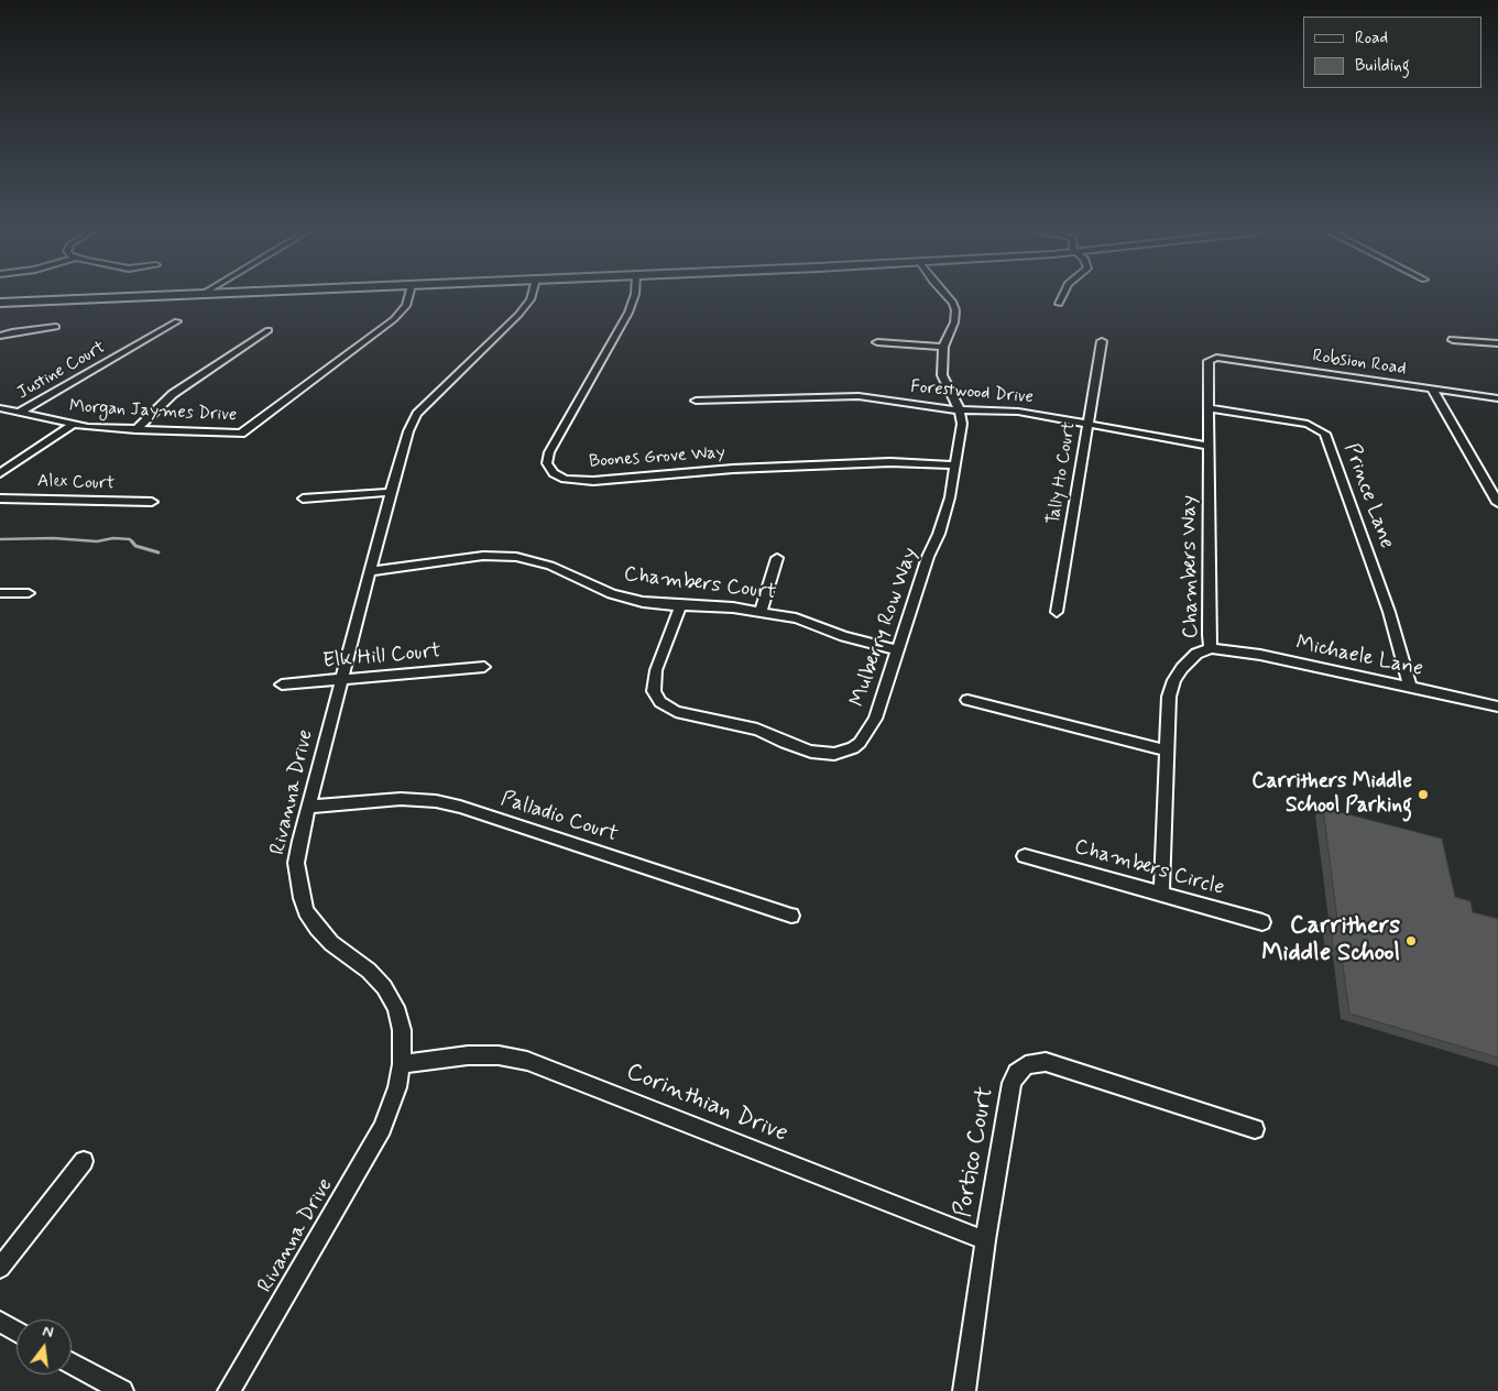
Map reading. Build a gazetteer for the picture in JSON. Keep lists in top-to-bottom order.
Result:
{
  "streets": {
    "street": [
      "Robsion Road",
      "Justine Court",
      "Forestwood Drive",
      "Morgan Jaymes Drive",
      "Boones Grove Way",
      "Tally Ho Court",
      "Alex Court",
      "Prince Lane",
      "Chambers Way",
      "Chambers Court",
      "Mulberry Row Way",
      "Elk Hill Court",
      "Michaele Lane",
      "Rivanna Drive",
      "Palladio Court",
      "Chambers Circle",
      "Corinthian Drive",
      "Portico Court"
    ]
  },
  "crossings": [
    ["Robsion Road", "Chambers Way"],
    ["Justine Court", "Morgan Jaymes Drive"],
    ["Forestwood Drive", "Tally Ho Court"],
    ["Forestwood Drive", "Chambers Way"],
    ["Forestwood Drive", "Mulberry Row Way"],
    ["Boones Grove Way", "Mulberry Row Way"],
    ["Prince Lane", "Chambers Way"],
    ["Prince Lane", "Michaele Lane"],
    ["Chambers Way", "Michaele Lane"],
    ["Chambers Way", "Chambers Circle"],
    ["Chambers Court", "Mulberry Row Way"],
    ["Chambers Court", "Rivanna Drive"],
    ["Elk Hill Court", "Rivanna Drive"],
    ["Rivanna Drive", "Palladio Court"],
    ["Rivanna Drive", "Corinthian Drive"],
    ["Corinthian Drive", "Portico Court"]
  ],
  "places": ["Carrithers Middle School Parking", "Carrithers Middle School"],
  "legend": ["Road", "Building"],
  "north": "top"
}
